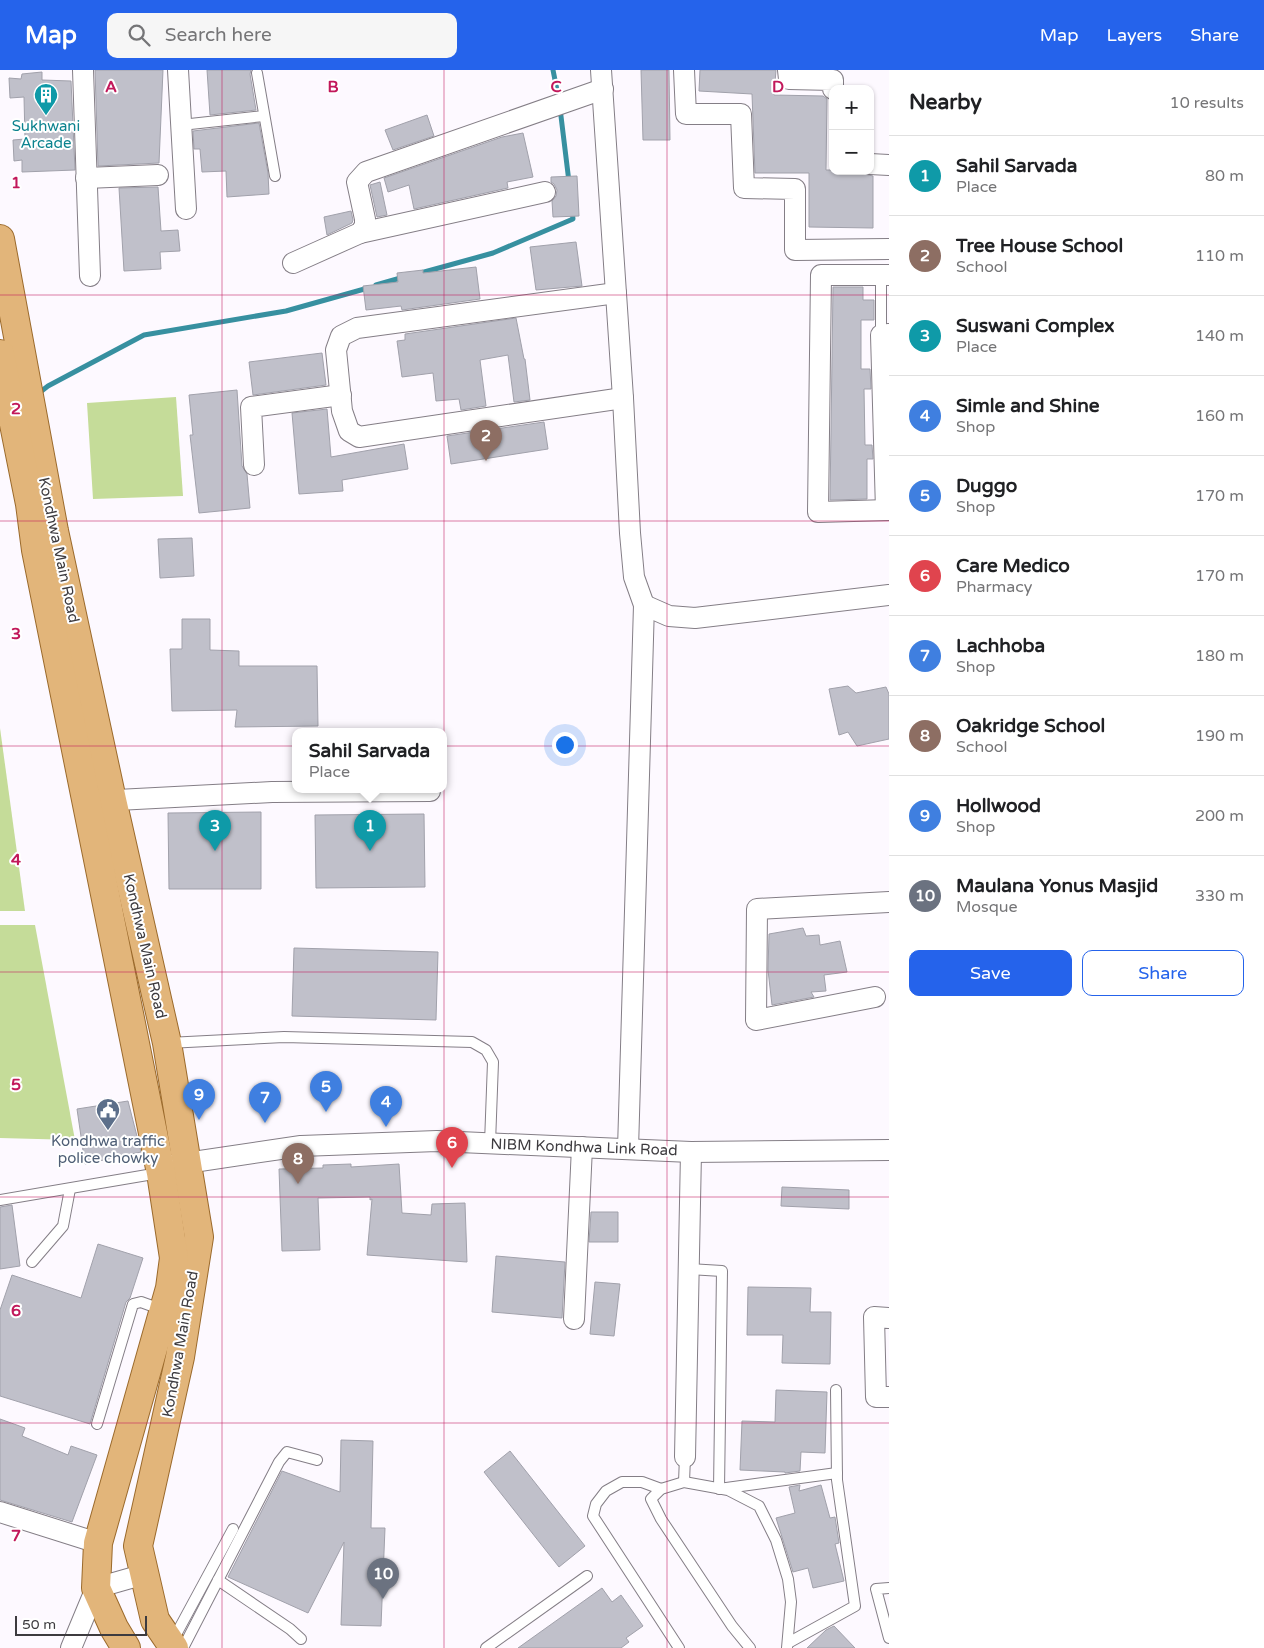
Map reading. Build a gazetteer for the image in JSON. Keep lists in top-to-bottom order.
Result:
{
  "streets": {
    "main road": ["Kondhwa Main Road"],
    "street": ["NIBM Kondhwa Link Road"]
  },
  "crossings": [
    ["Kondhwa Main Road", "NIBM Kondhwa Link Road"]
  ],
  "places": {
    "building": ["Sukhwani Arcade"],
    "public building": ["Kondhwa traffic police chowky"]
  },
  "scale_bar": "50 m",
  "page": {
    "header": "Map",
    "search": "Search here",
    "nav": ["Map", "Layers", "Share"],
    "heading": ["Nearby", "10 results"],
    "map_buttons": ["+", "−"],
    "list": [
      {
        "mark": "1",
        "name": "Sahil Sarvada",
        "note": "Place",
        "value": "80 m"
      },
      {
        "mark": "2",
        "name": "Tree House School",
        "note": "School",
        "value": "110 m"
      },
      {
        "mark": "3",
        "name": "Suswani Complex",
        "note": "Place",
        "value": "140 m"
      },
      {
        "mark": "4",
        "name": "Simle and Shine",
        "note": "Shop",
        "value": "160 m"
      },
      {
        "mark": "5",
        "name": "Duggo",
        "note": "Shop",
        "value": "170 m"
      },
      {
        "mark": "6",
        "name": "Care Medico",
        "note": "Pharmacy",
        "value": "170 m"
      },
      {
        "mark": "7",
        "name": "Lachhoba",
        "note": "Shop",
        "value": "180 m"
      },
      {
        "mark": "8",
        "name": "Oakridge School",
        "note": "School",
        "value": "190 m"
      },
      {
        "mark": "9",
        "name": "Hollwood",
        "note": "Shop",
        "value": "200 m"
      },
      {
        "mark": "10",
        "name": "Maulana Yonus Masjid",
        "note": "Mosque",
        "value": "330 m"
      }
    ],
    "pins": [
      "2",
      "1",
      "3",
      "5",
      "9",
      "7",
      "4",
      "6",
      "8",
      "10"
    ],
    "popup": ["Sahil Sarvada", "Place"],
    "buttons": ["Save", "Share"],
    "scale": "50 m"
  },
  "grid": {
    "columns": [
      "A",
      "B",
      "C",
      "D"
    ],
    "rows": [
      "1",
      "2",
      "3",
      "4",
      "5",
      "6",
      "7"
    ]
  }
}
